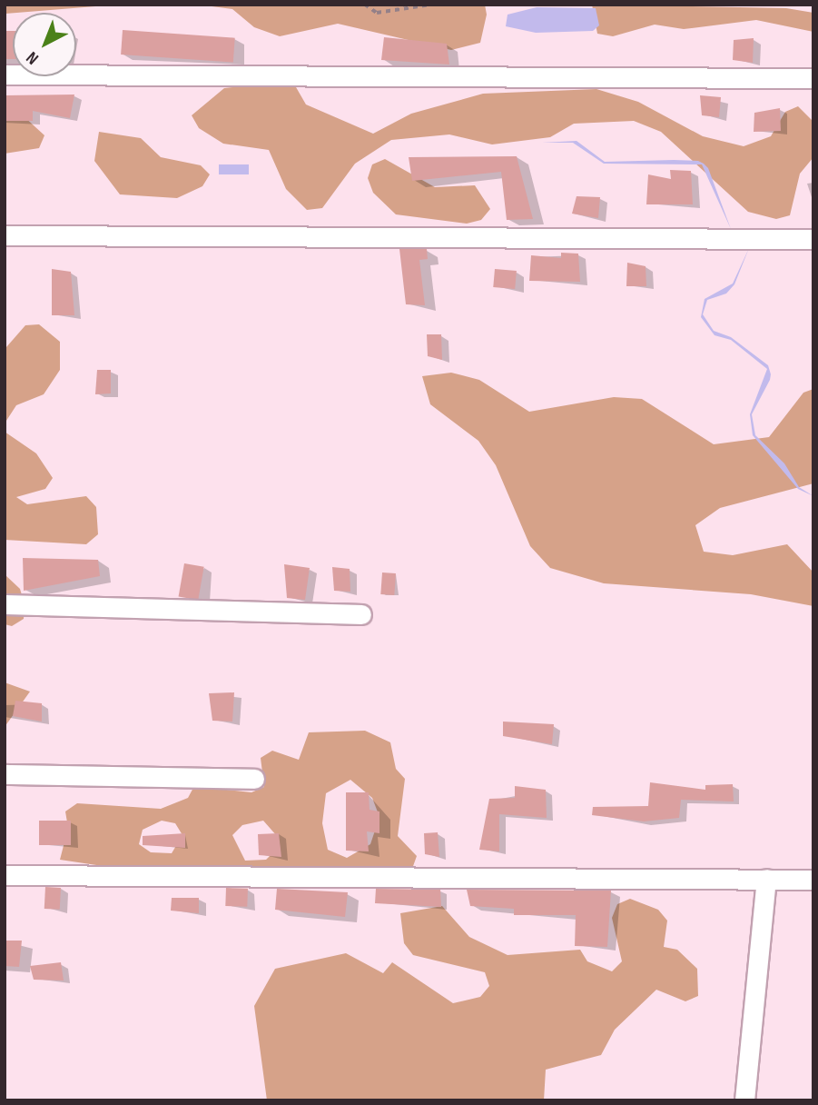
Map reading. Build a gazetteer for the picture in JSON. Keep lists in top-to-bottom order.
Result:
{
  "north": "bottom left"
}
